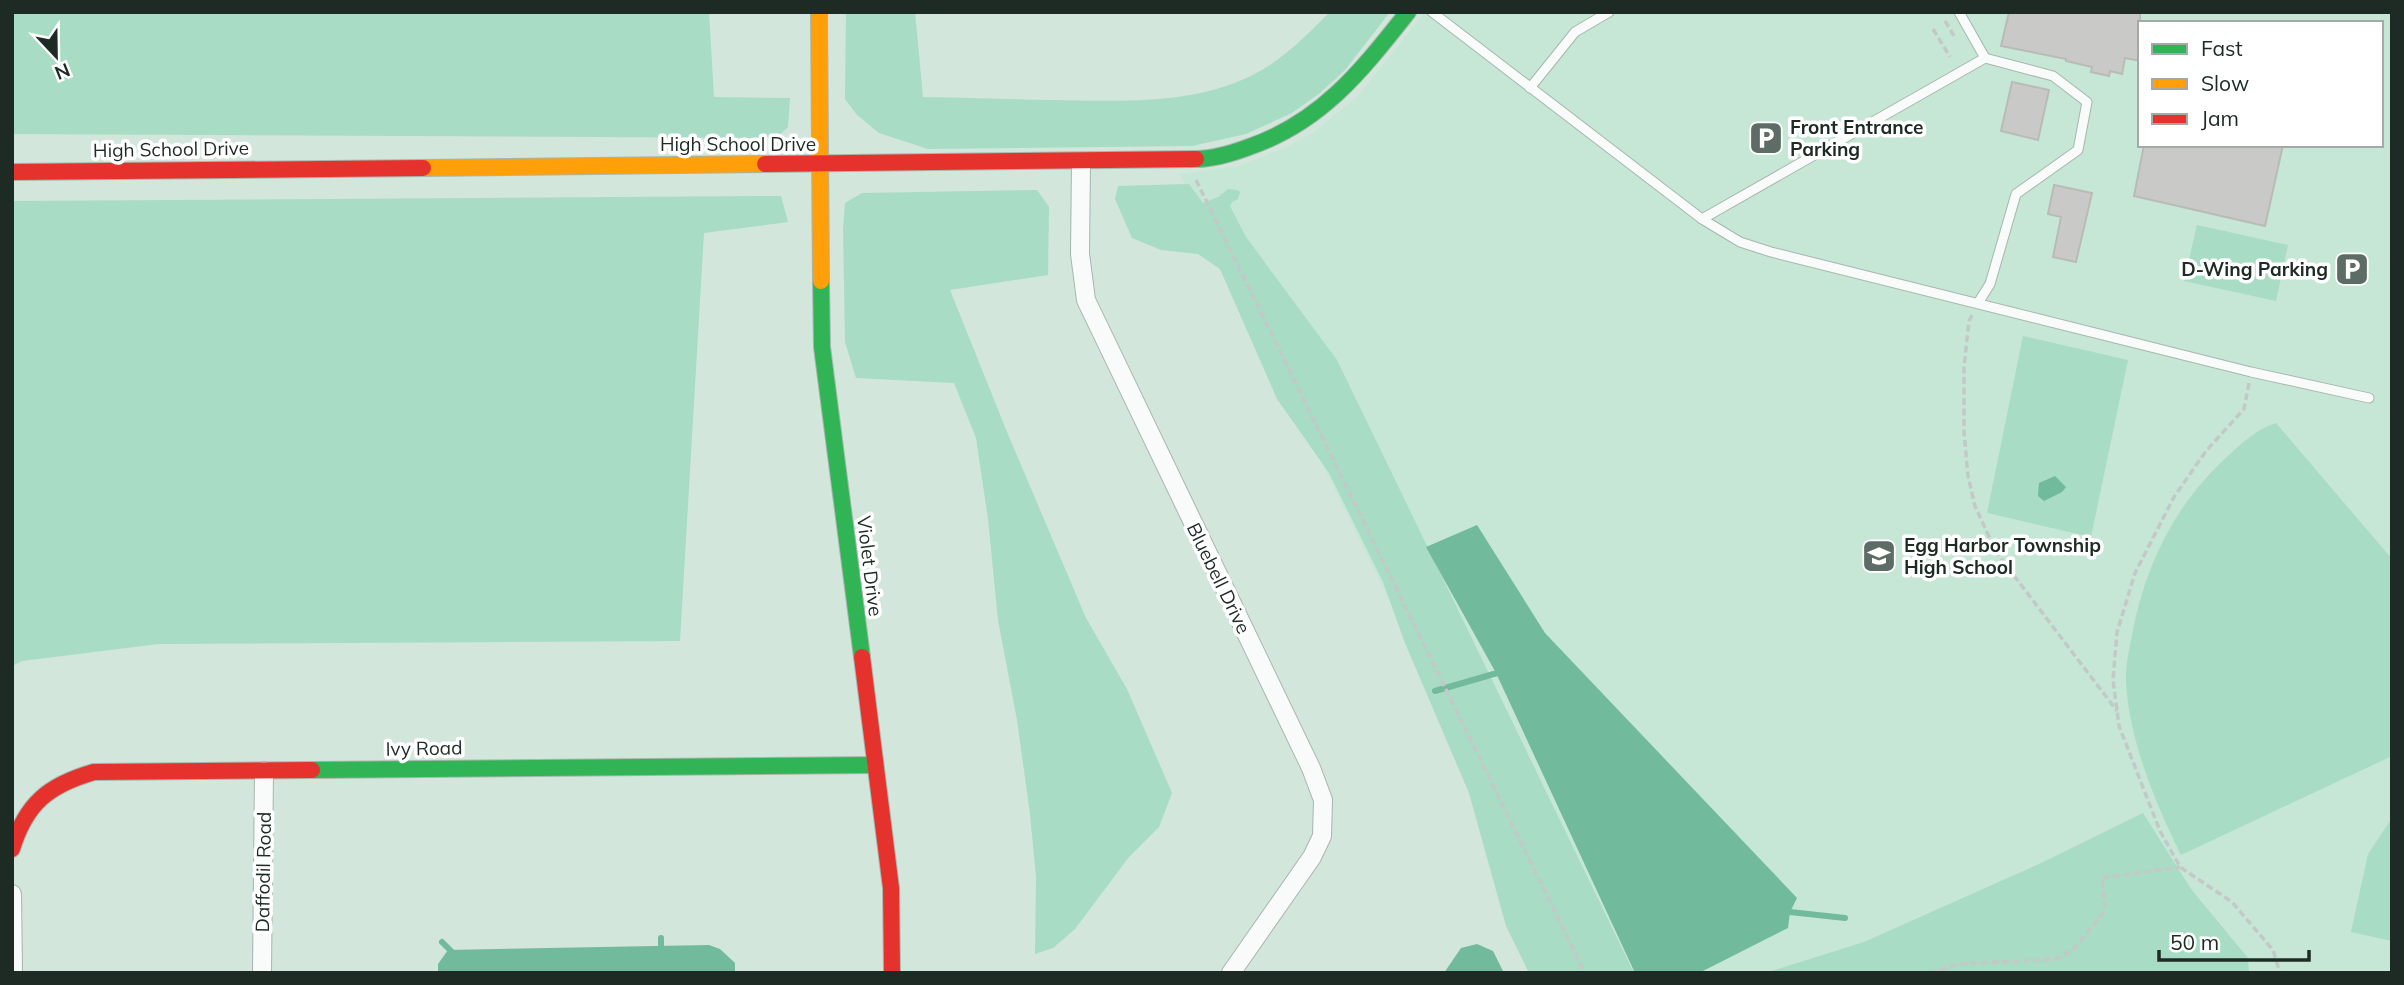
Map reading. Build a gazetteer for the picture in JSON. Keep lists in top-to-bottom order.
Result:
{
  "streets": {
    "street": [
      "High School Drive",
      "Violet Drive",
      "Bluebell Drive",
      "Ivy Road",
      "Daffodil Road"
    ]
  },
  "crossings": [
    ["High School Drive", "Violet Drive"],
    ["High School Drive", "Bluebell Drive"],
    ["Violet Drive", "Ivy Road"],
    ["Ivy Road", "Daffodil Road"]
  ],
  "places": {
    "parking": ["Front Entrance Parking", "D-Wing Parking"],
    "school or university": ["Egg Harbor Township High School"]
  },
  "legend": ["Fast", "Slow", "Jam"],
  "scale_bar": "50 m",
  "north": "bottom"
}
